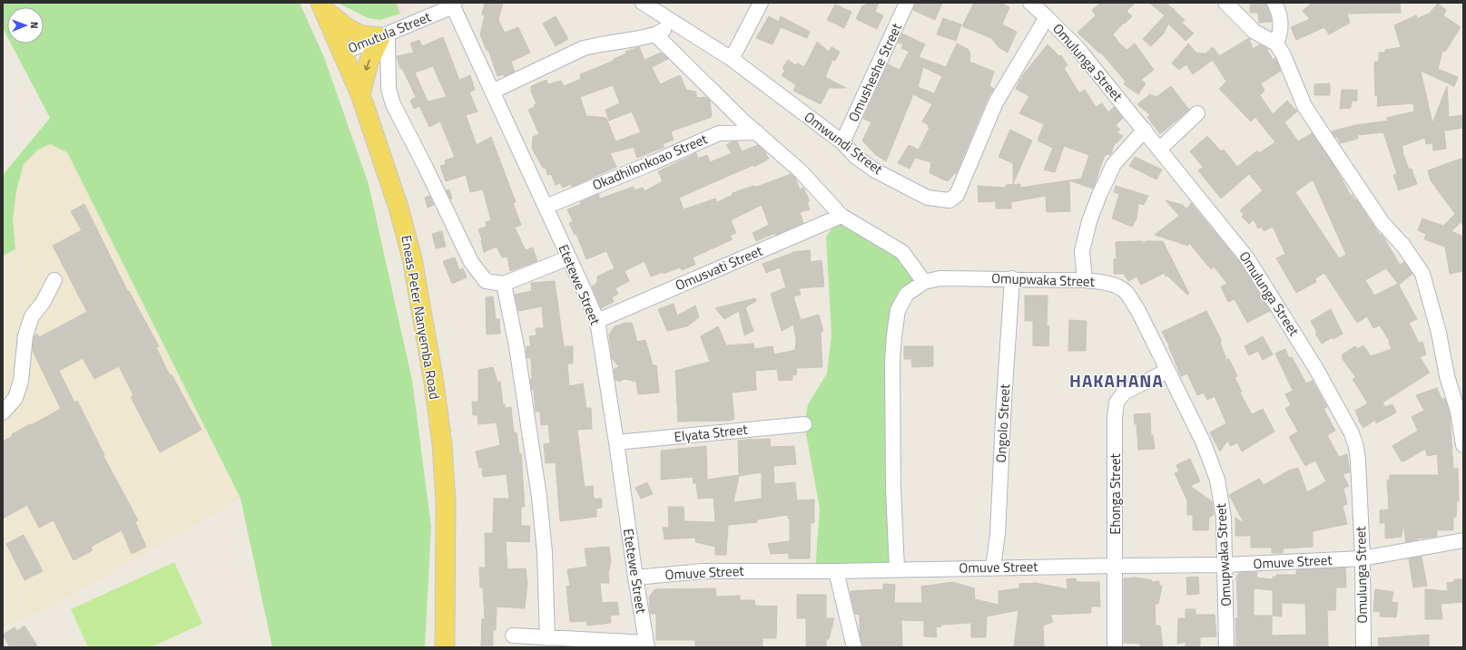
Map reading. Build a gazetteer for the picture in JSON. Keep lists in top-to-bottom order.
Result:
{
  "streets": {
    "main road": ["Eneas Peter Nanyemba Road"],
    "street": [
      "Omutula Street",
      "Omulunga Street",
      "Omusheshe Street",
      "Omwundi Street",
      "Okadhilonkoao Street",
      "Omusvati Street",
      "Omupwaka Street",
      "Etetewe Street",
      "Ongolo Street",
      "Elyata Street",
      "Ehonga Street",
      "Omuve Street"
    ]
  },
  "crossings": [
    ["Omutula Street", "Etetewe Street"],
    ["Omutula Street", "Eneas Peter Nanyemba Road"],
    ["Omulunga Street", "Omwundi Street"],
    ["Omulunga Street", "Omuve Street"],
    ["Omusheshe Street", "Omwundi Street"],
    ["Okadhilonkoao Street", "Etetewe Street"],
    ["Omusvati Street", "Etetewe Street"],
    ["Omupwaka Street", "Ongolo Street"],
    ["Omupwaka Street", "Ehonga Street"],
    ["Omupwaka Street", "Omuve Street"],
    ["Etetewe Street", "Elyata Street"],
    ["Etetewe Street", "Omuve Street"],
    ["Ongolo Street", "Omuve Street"],
    ["Ehonga Street", "Omuve Street"]
  ],
  "districts": ["HAKAHANA"],
  "north": "right"
}
